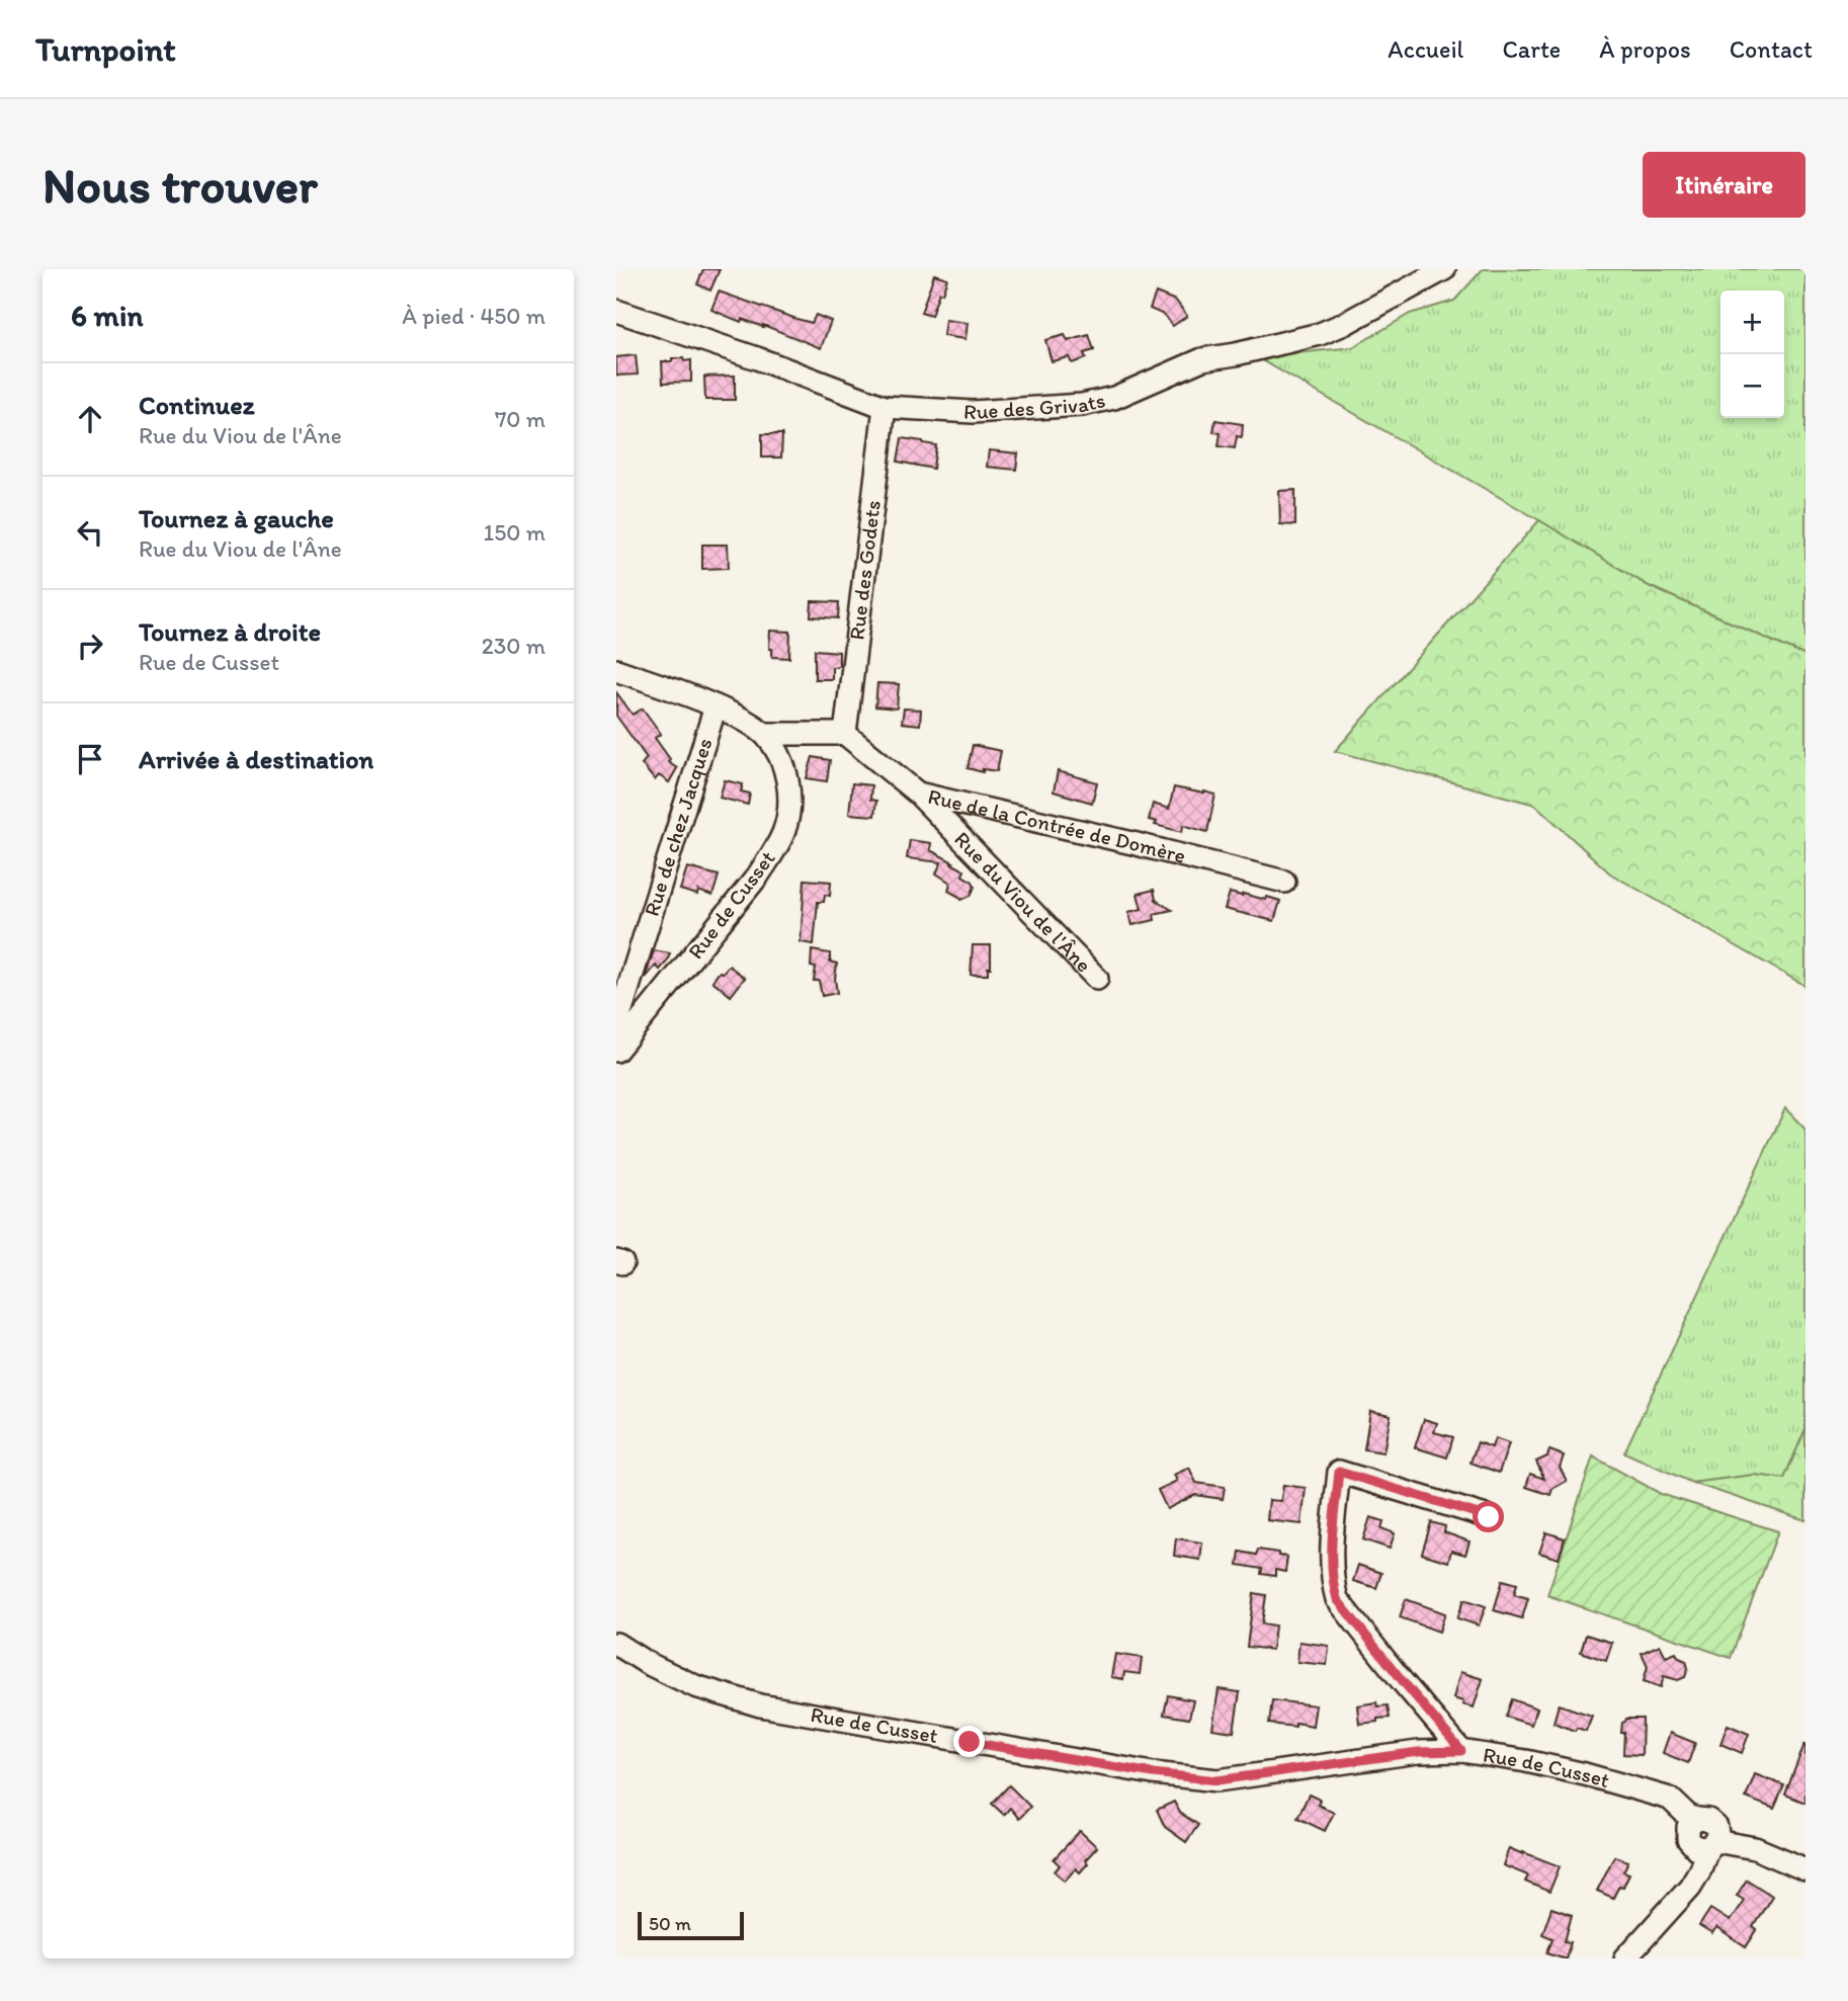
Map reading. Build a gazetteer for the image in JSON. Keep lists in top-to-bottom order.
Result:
{
  "streets": {
    "street": [
      "Rue des Grivats",
      "Rue des Godets",
      "Rue de chez Jacques",
      "Rue de la Contrée de Domère",
      "Rue du Viou de l'Âne",
      "Rue de Cusset"
    ]
  },
  "crossings": [
    ["Rue des Grivats", "Rue des Godets"],
    ["Rue des Godets", "Rue de la Contrée de Domère"],
    ["Rue de la Contrée de Domère", "Rue du Viou de l'Âne"]
  ],
  "scale_bar": "50 m",
  "page": {
    "header": "Turnpoint",
    "nav": [
      "Accueil",
      "Carte",
      "À propos",
      "Contact"
    ],
    "buttons": "Itinéraire",
    "title": "Nous trouver",
    "heading": ["6 min", "À pied · 450 m"],
    "map_buttons": ["+", "−"],
    "list": [
      ["Continuez", "Rue du Viou de l'Âne", "70 m"],
      ["Tournez à gauche", "Rue du Viou de l'Âne", "150 m"],
      ["Tournez à droite", "Rue de Cusset", "230 m"],
      "Arrivée à destination"
    ],
    "scale": "50 m"
  }
}
